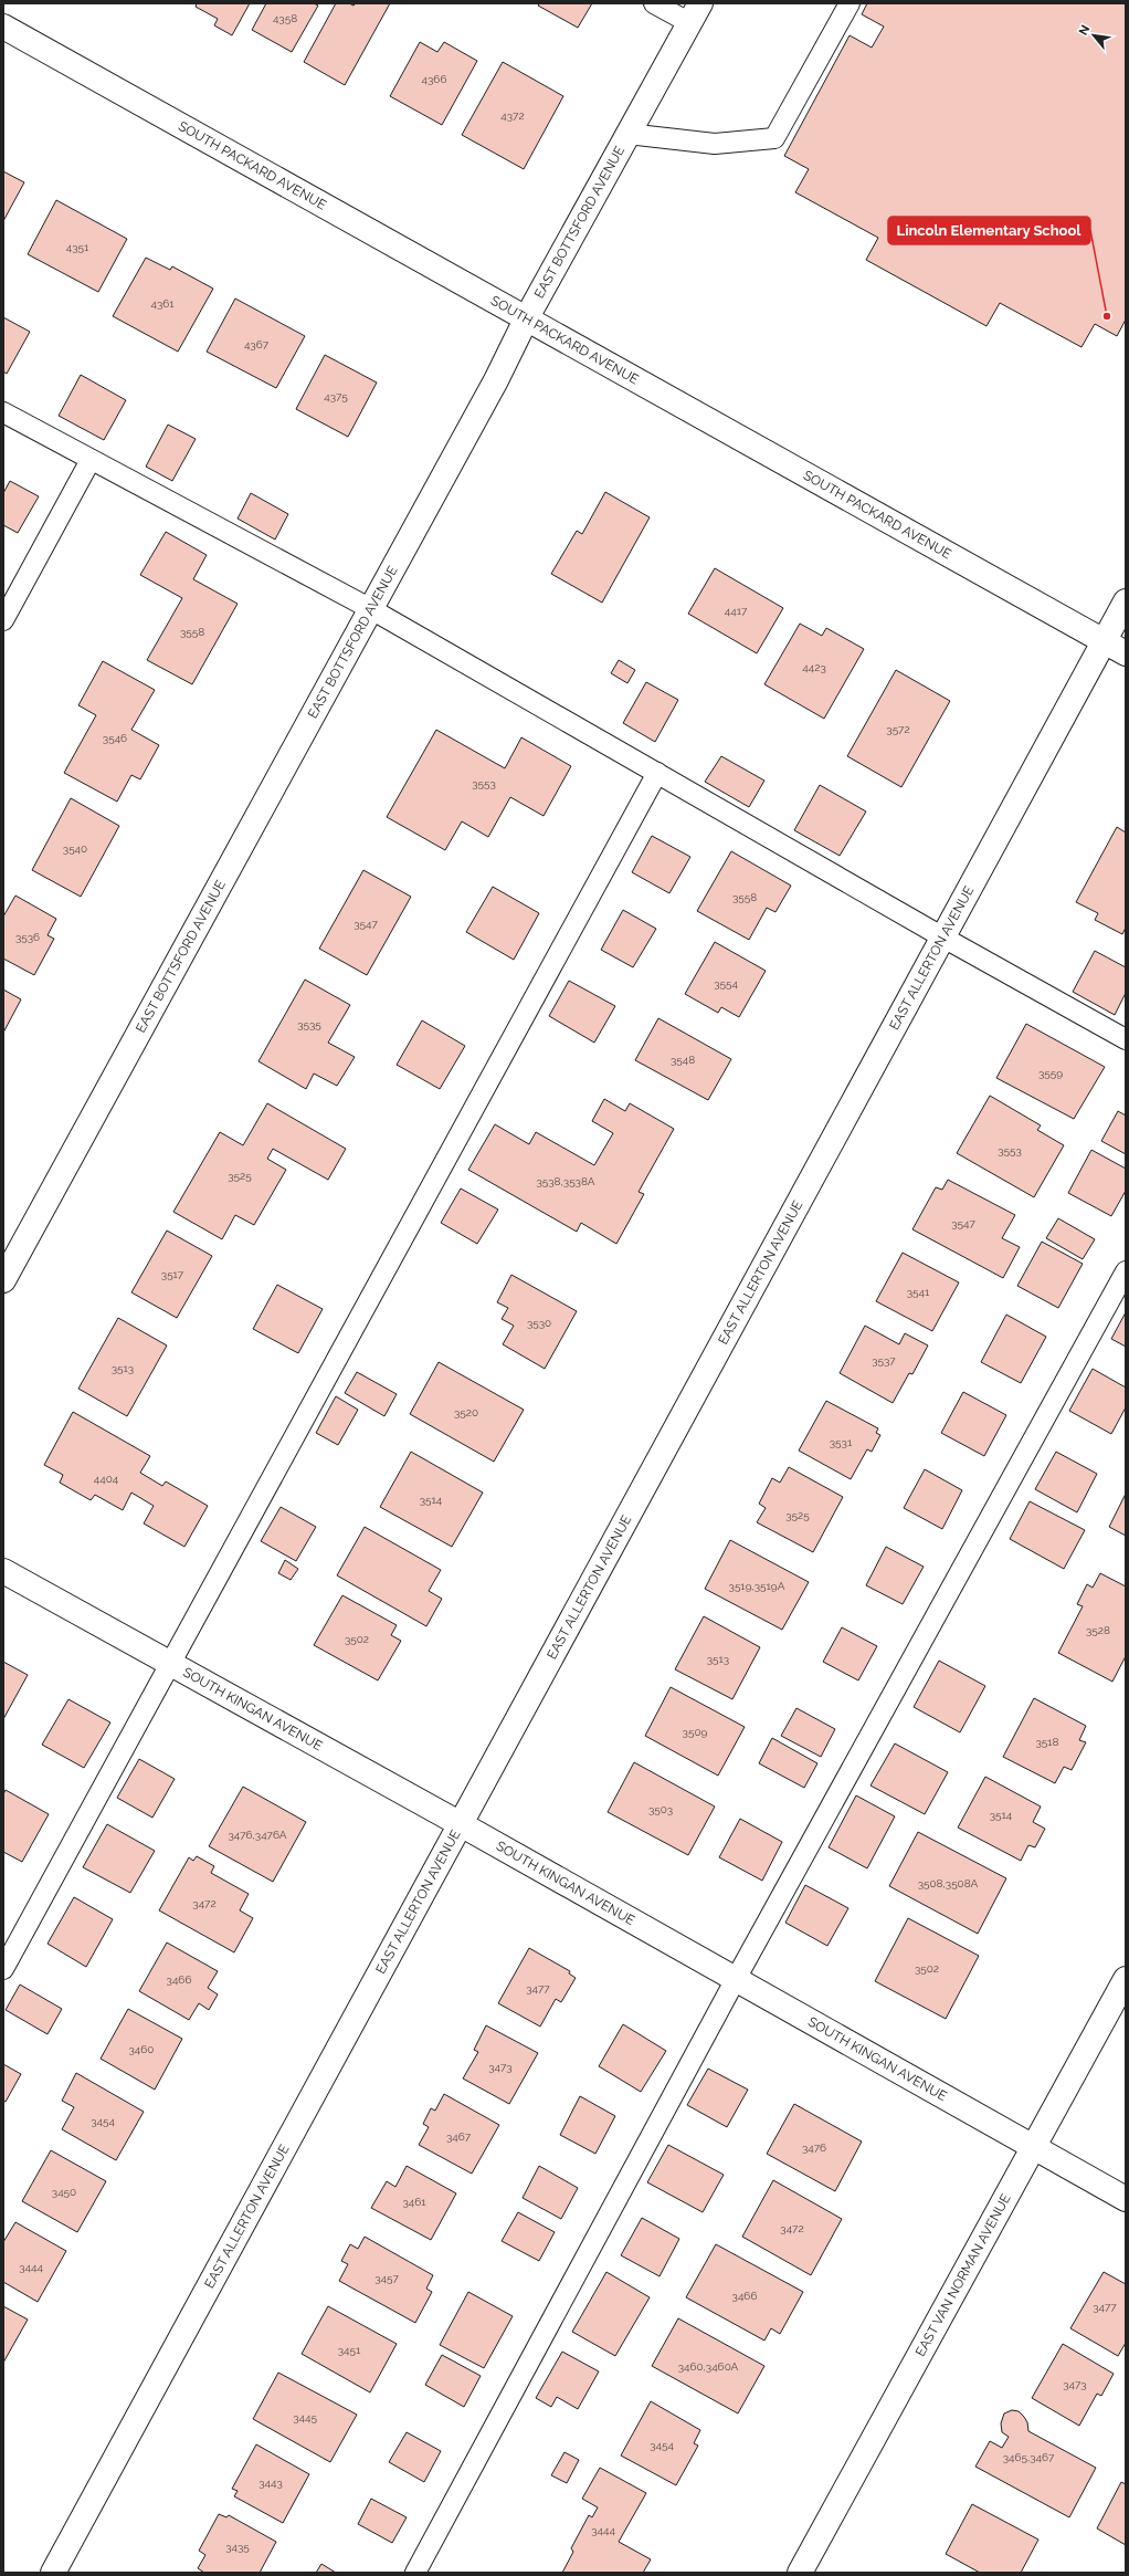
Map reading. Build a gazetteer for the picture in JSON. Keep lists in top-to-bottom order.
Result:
{
  "streets": {
    "street": [
      "SOUTH PACKARD AVENUE",
      "EAST BOTTSFORD AVENUE",
      "EAST ALLERTON AVENUE",
      "SOUTH KINGAN AVENUE",
      "EAST VAN NORMAN AVENUE"
    ]
  },
  "crossings": [
    ["SOUTH PACKARD AVENUE", "EAST BOTTSFORD AVENUE"],
    ["SOUTH PACKARD AVENUE", "EAST ALLERTON AVENUE"],
    ["EAST ALLERTON AVENUE", "SOUTH KINGAN AVENUE"],
    ["SOUTH KINGAN AVENUE", "EAST VAN NORMAN AVENUE"]
  ],
  "places": ["Lincoln Elementary School"],
  "house_numbers": [
    "4358",
    "4366",
    "4372",
    "4351",
    "4361",
    "4367",
    "4375",
    "4417",
    "3558",
    "4423",
    "3572",
    "3546",
    "3553",
    "3540",
    "3558",
    "3547",
    "3536",
    "3554",
    "3535",
    "3548",
    "3559",
    "3553",
    "3525",
    "3538,3538A",
    "3547",
    "3517",
    "3541",
    "3530",
    "3537",
    "3513",
    "3520",
    "3531",
    "4404",
    "3514",
    "3525",
    "3519,3519A",
    "3528",
    "3502",
    "3513",
    "3509",
    "3518",
    "3503",
    "3514",
    "3476,3476A",
    "3508,3508A",
    "3472",
    "3502",
    "3466",
    "3477",
    "3460",
    "3473",
    "3454",
    "3467",
    "3476",
    "3450",
    "3461",
    "3472",
    "3444",
    "3457",
    "3466",
    "3477",
    "3451",
    "3460,3460A",
    "3473",
    "3445",
    "3454",
    "3465,3467",
    "3443",
    "3444",
    "3435"
  ],
  "north": "top left"
}
